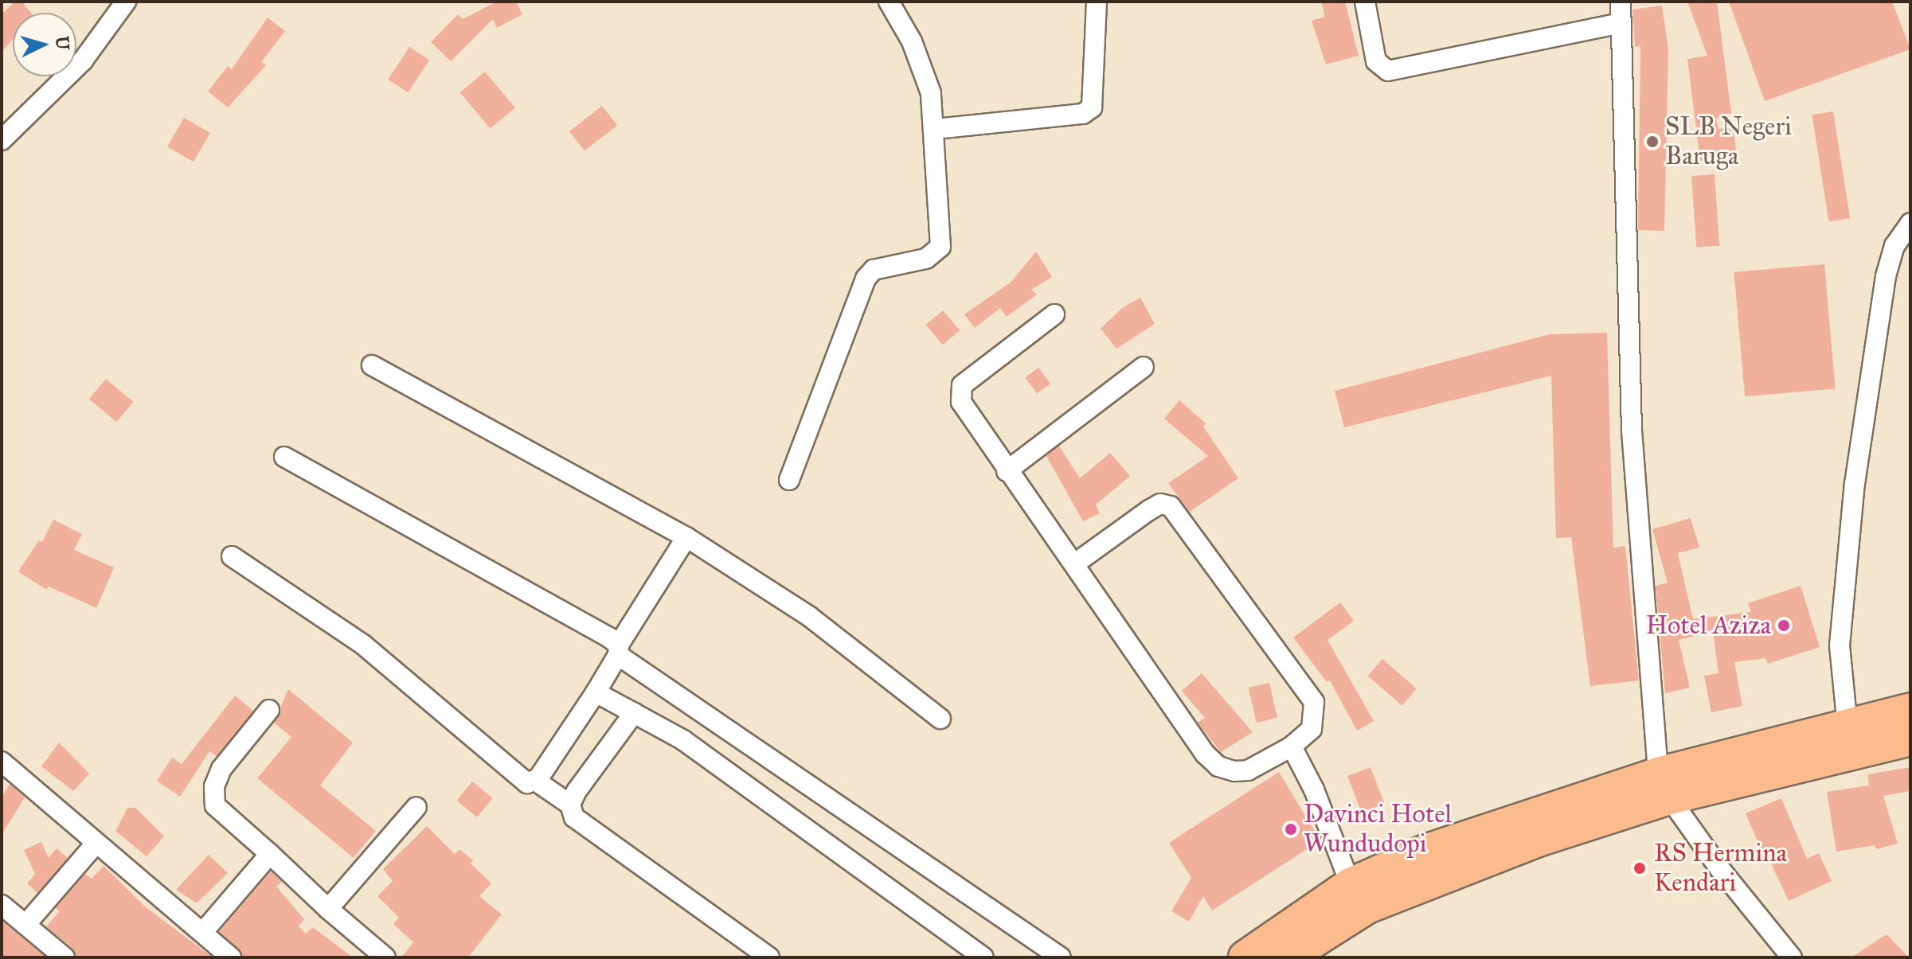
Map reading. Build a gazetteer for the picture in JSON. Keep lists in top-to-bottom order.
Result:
{
  "places": [
    "SLB Negeri Baruga",
    "Hotel Aziza",
    "Davinci Hotel Wundudopi",
    "RS Hermina Kendari"
  ],
  "north": "right"
}
